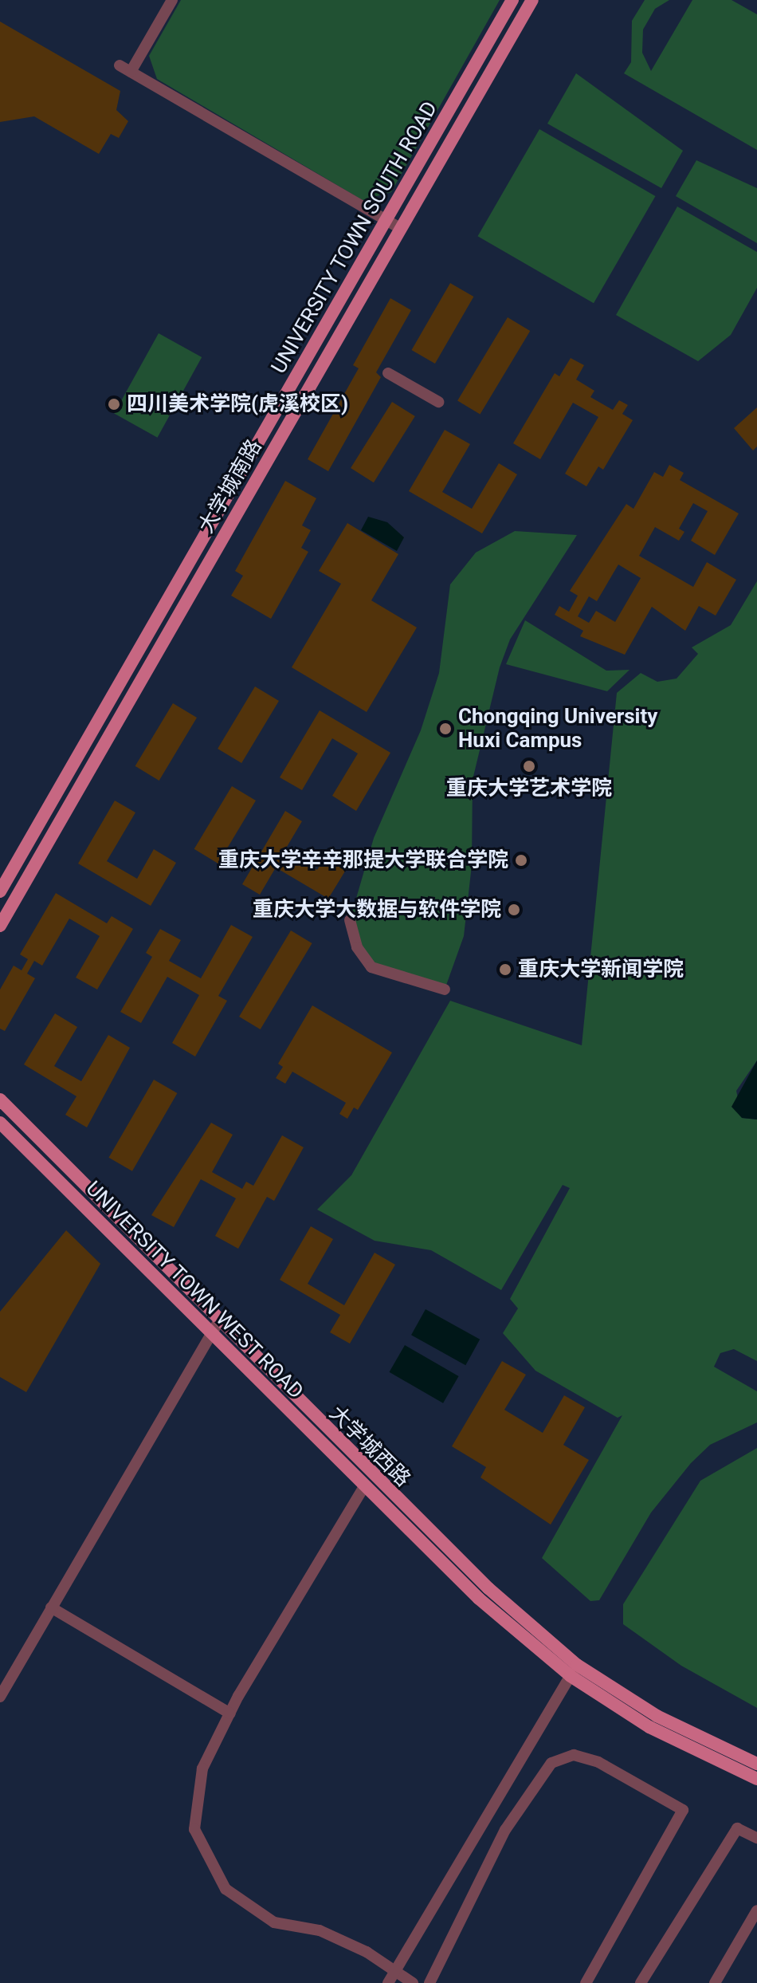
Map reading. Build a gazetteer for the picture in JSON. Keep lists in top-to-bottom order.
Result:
{
  "streets": {
    "main road": [
      "UNIVERSITY TOWN SOUTH ROAD",
      "大学城南路",
      "UNIVERSITY TOWN WEST ROAD",
      "大学城西路"
    ]
  },
  "crossings": [
    ["UNIVERSITY TOWN WEST ROAD", "大学城西路"]
  ],
  "places": [
    "四川美术学院(虎溪校区)",
    "Chongqing University Huxi Campus",
    "重庆大学艺术学院",
    "重庆大学辛辛那提大学联合学院",
    "重庆大学大数据与软件学院",
    "重庆大学新闻学院"
  ]
}
